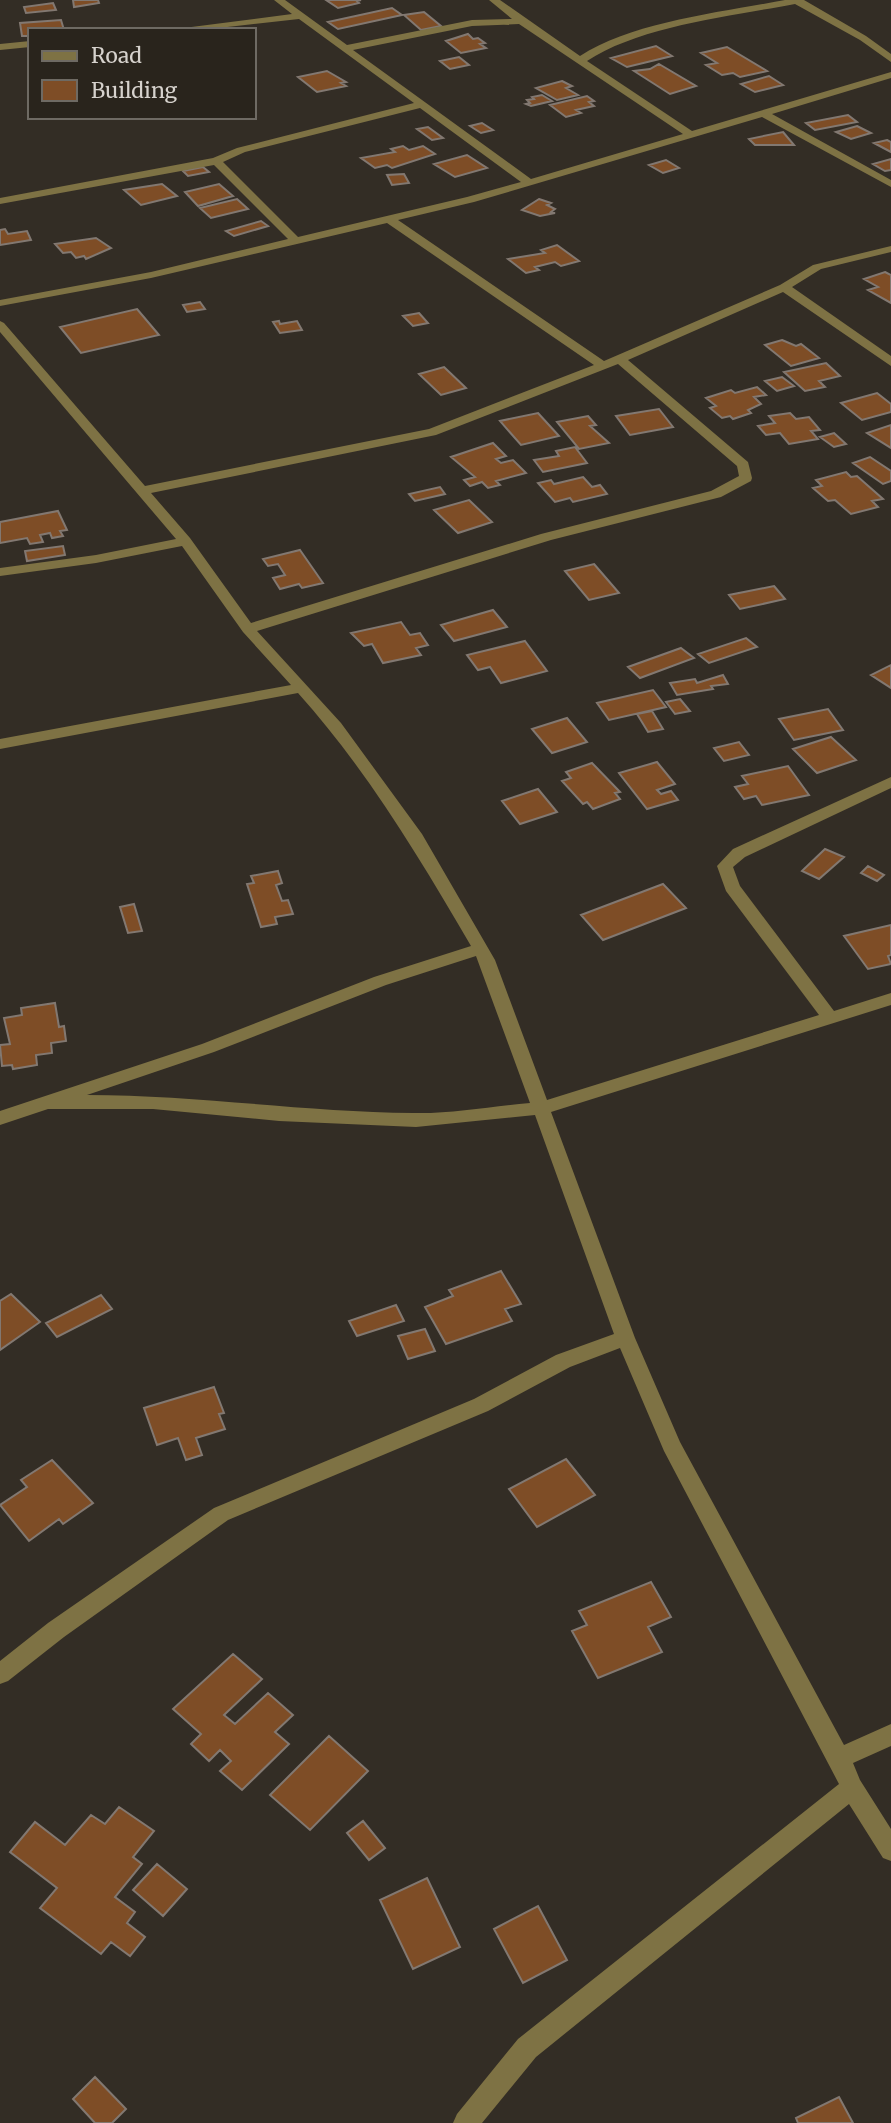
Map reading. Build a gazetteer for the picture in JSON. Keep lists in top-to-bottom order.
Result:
{
  "legend": ["Road", "Building"]
}
